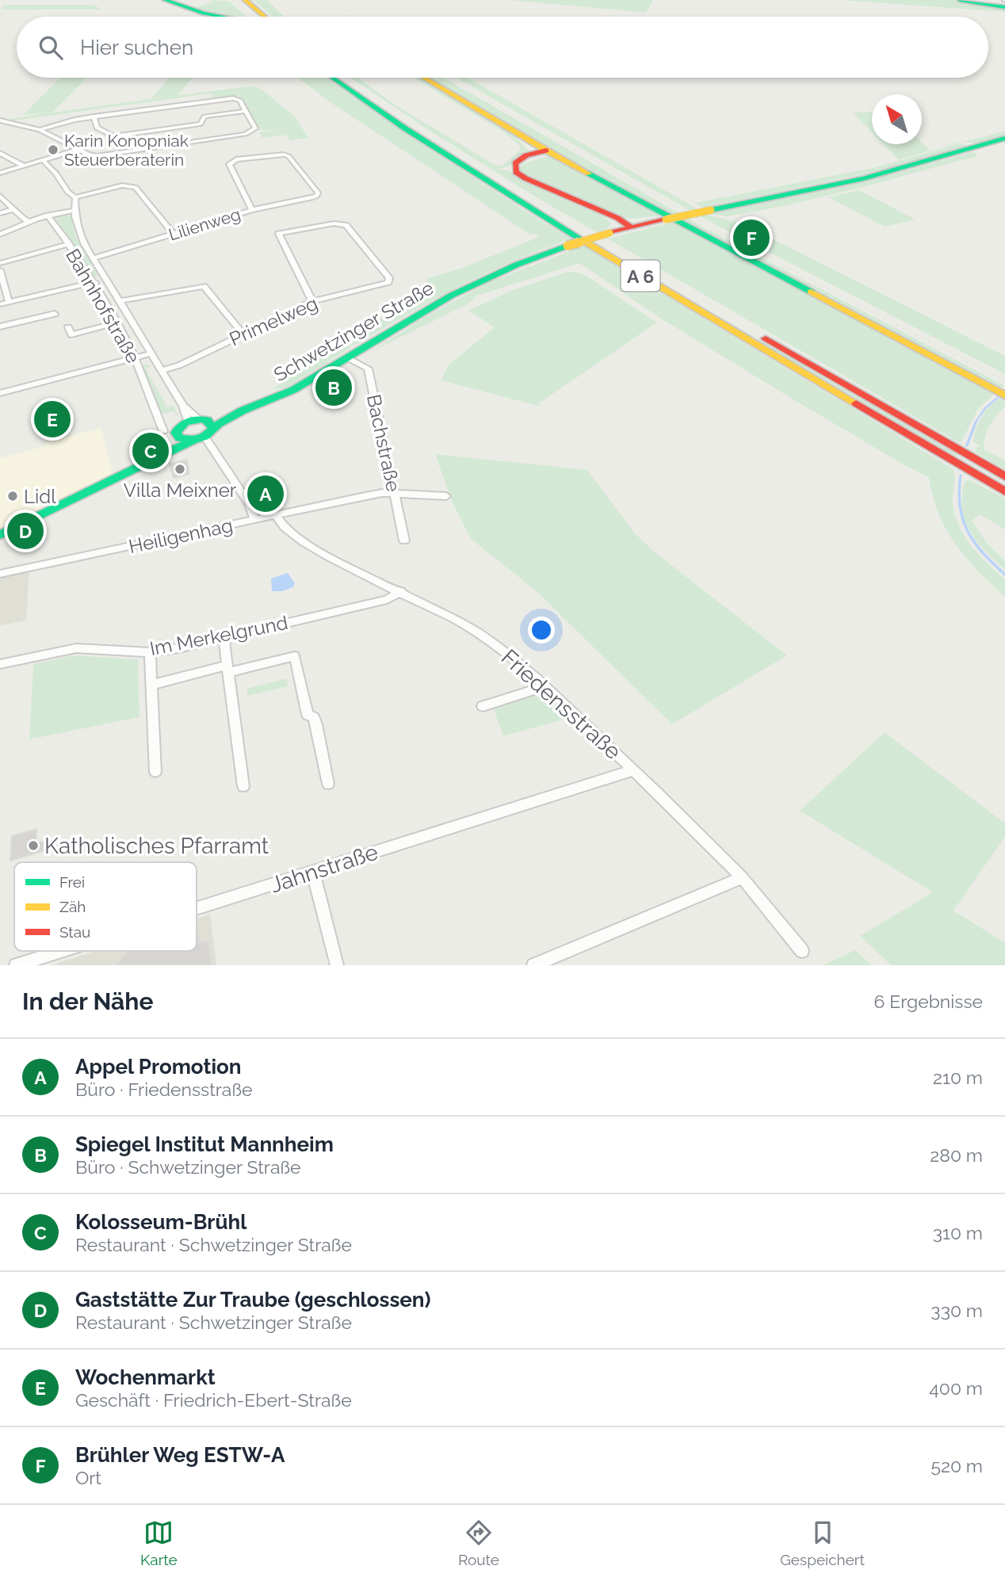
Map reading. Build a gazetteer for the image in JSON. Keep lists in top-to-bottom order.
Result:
{
  "streets": {
    "main road": ["A 6", "Schwetzinger Straße"],
    "street": [
      "Lilienweg",
      "Bahnhofstraße",
      "Primelweg",
      "Bachstraße",
      "Heiligenhag",
      "Im Merkelgrund",
      "Friedensstraße",
      "Jahnstraße"
    ]
  },
  "crossings": [
    ["Lilienweg", "Bahnhofstraße"],
    ["Bahnhofstraße", "Primelweg"],
    ["Bahnhofstraße", "Schwetzinger Straße"],
    ["Schwetzinger Straße", "Bachstraße"],
    ["Bachstraße", "Heiligenhag"],
    ["Heiligenhag", "Friedensstraße"],
    ["Im Merkelgrund", "Friedensstraße"],
    ["Friedensstraße", "Jahnstraße"]
  ],
  "places": [
    "Karin Konopniak Steuerberaterin",
    "Villa Meixner",
    "Lidl",
    "Katholisches Pfarramt"
  ],
  "legend": ["Frei", "Zäh", "Stau"],
  "north": "top left",
  "page": {
    "search": "Hier suchen",
    "pins": [
      "F",
      "B",
      "E",
      "C",
      "A",
      "D"
    ],
    "heading": ["In der Nähe", "6 Ergebnisse"],
    "list": [
      {
        "mark": "A",
        "name": "Appel Promotion",
        "note": "Büro · Friedensstraße",
        "value": "210 m"
      },
      {
        "mark": "B",
        "name": "Spiegel Institut Mannheim",
        "note": "Büro · Schwetzinger Straße",
        "value": "280 m"
      },
      {
        "mark": "C",
        "name": "Kolosseum-Brühl",
        "note": "Restaurant · Schwetzinger Straße",
        "value": "310 m"
      },
      {
        "mark": "D",
        "name": "Gaststätte Zur Traube (geschlossen)",
        "note": "Restaurant · Schwetzinger Straße",
        "value": "330 m"
      },
      {
        "mark": "E",
        "name": "Wochenmarkt",
        "note": "Geschäft · Friedrich-Ebert-Straße",
        "value": "400 m"
      },
      {
        "mark": "F",
        "name": "Brühler Weg ESTW-A",
        "note": "Ort",
        "value": "520 m"
      }
    ],
    "nav": ["Karte", "Route", "Gespeichert"]
  }
}
